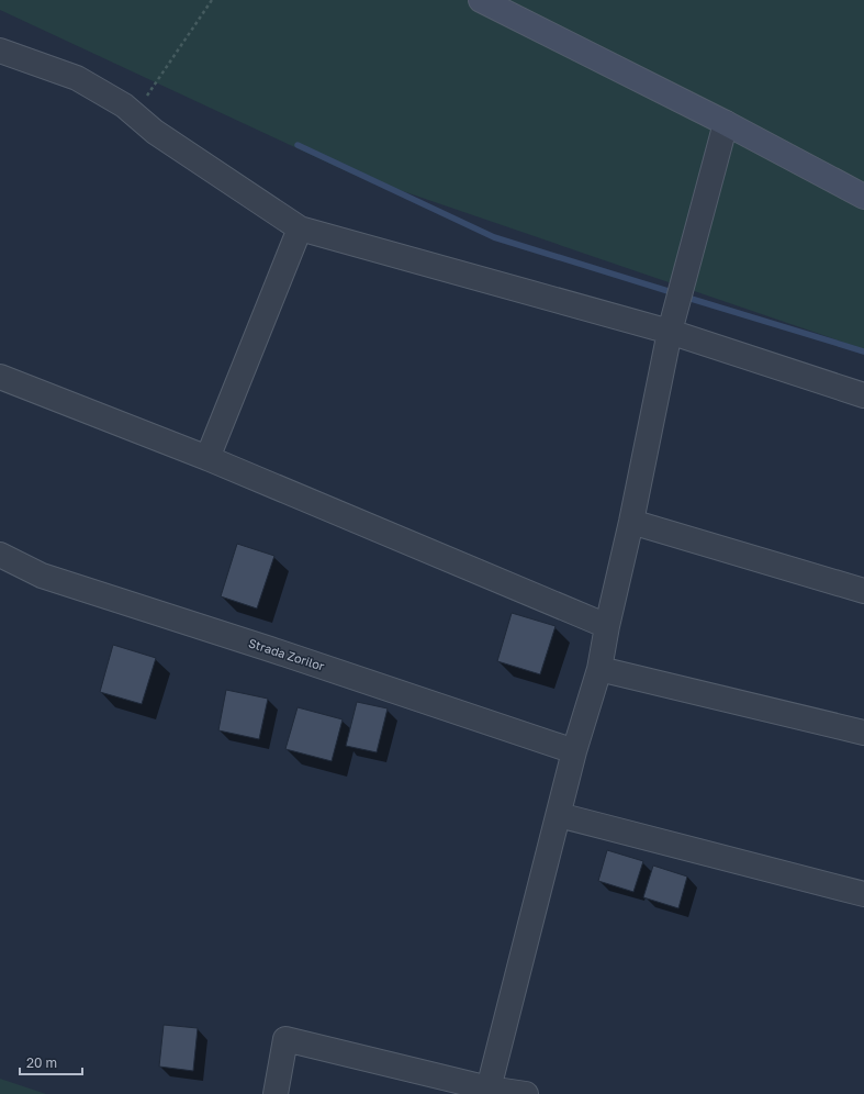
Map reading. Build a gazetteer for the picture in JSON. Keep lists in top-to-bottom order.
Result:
{
  "streets": {
    "street": ["Strada Zorilor"]
  },
  "scale_bar": "20 m"
}
